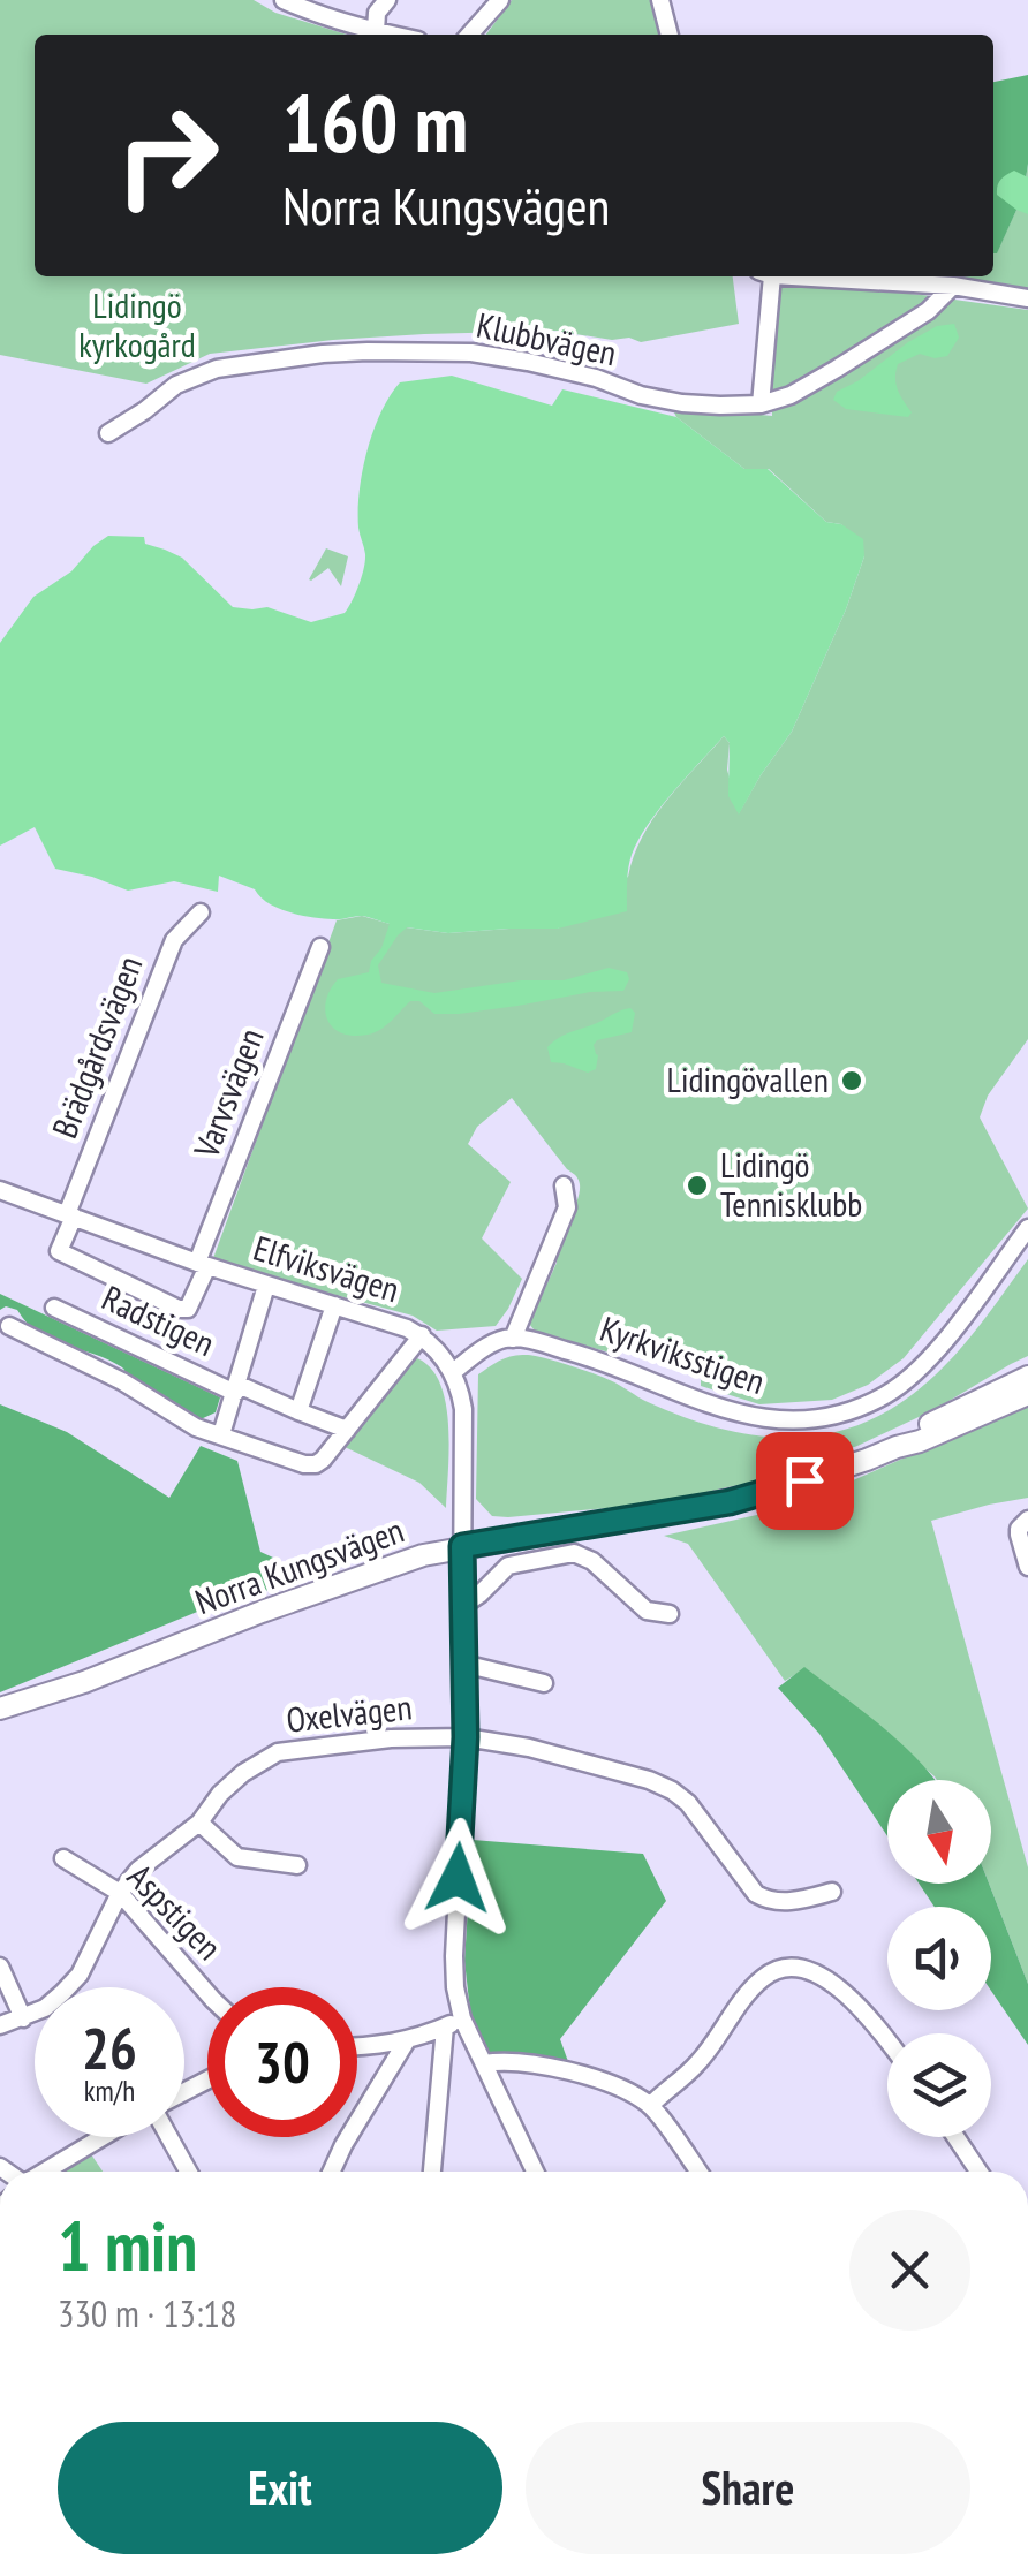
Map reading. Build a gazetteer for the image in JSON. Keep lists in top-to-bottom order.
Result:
{
  "streets": {
    "main road": ["Norra Kungsvägen"],
    "street": [
      "Klubbvägen",
      "Brädgårdsvägen",
      "Varvsvägen",
      "Elfviksvägen",
      "Radstigen",
      "Kyrkviksstigen",
      "Oxelvägen",
      "Aspstigen"
    ]
  },
  "crossings": [
    ["Brädgårdsvägen", "Varvsvägen"],
    ["Brädgårdsvägen", "Elfviksvägen"],
    ["Varvsvägen", "Elfviksvägen"],
    ["Elfviksvägen", "Norra Kungsvägen"],
    ["Elfviksvägen", "Oxelvägen"],
    ["Oxelvägen", "Aspstigen"]
  ],
  "parks": ["Lidingö kyrkogård"],
  "places": ["Lidingövallen", "Lidingö Tennisklubb"],
  "north": "bottom",
  "page": {
    "turn": ["160 m", "Norra Kungsvägen"],
    "speed": "26 km/h",
    "limit": "30",
    "heading": ["1 min", "330 m · 13:18"],
    "buttons": ["Exit", "Share"]
  }
}
